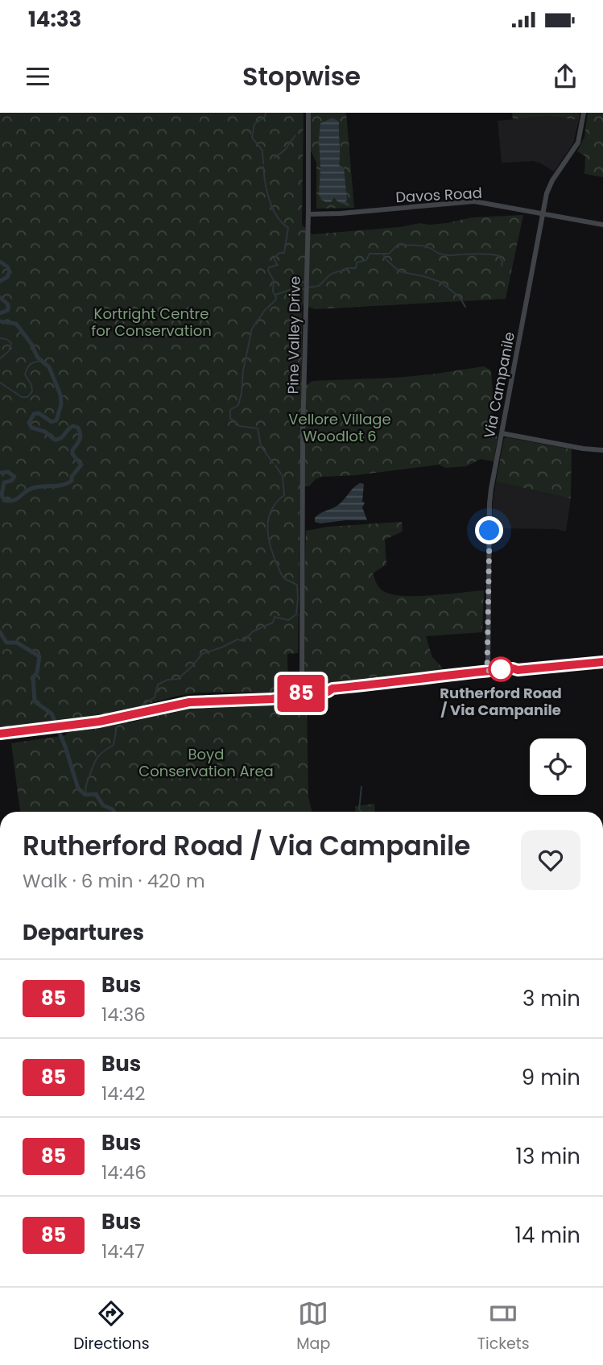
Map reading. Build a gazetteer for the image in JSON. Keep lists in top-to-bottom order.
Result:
{
  "streets": {
    "street": ["Davos Road", "Pine Valley Drive", "Via Campanile"]
  },
  "crossings": [
    ["Davos Road", "Pine Valley Drive"],
    ["Davos Road", "Via Campanile"]
  ],
  "parks": ["Kortright Centre for Conservation", "Vellore Village Woodlot 6", "Boyd Conservation Area"],
  "places": ["Rutherford Road / Via Campanile"],
  "lines": ["bus line 85"],
  "page": {
    "status": "14:33",
    "header": "Stopwise",
    "on_map": "85",
    "heading": [
      ["Rutherford Road / Via Campanile", "Walk · 6 min · 420 m"],
      "Departures"
    ],
    "list": [
      {
        "mark": "85",
        "name": "Bus",
        "note": "14:36",
        "value": "3 min"
      },
      {
        "mark": "85",
        "name": "Bus",
        "note": "14:42",
        "value": "9 min"
      },
      {
        "mark": "85",
        "name": "Bus",
        "note": "14:46",
        "value": "13 min"
      },
      {
        "mark": "85",
        "name": "Bus",
        "note": "14:47",
        "value": "14 min"
      }
    ],
    "tabs": ["Directions", "Map", "Tickets"]
  }
}
